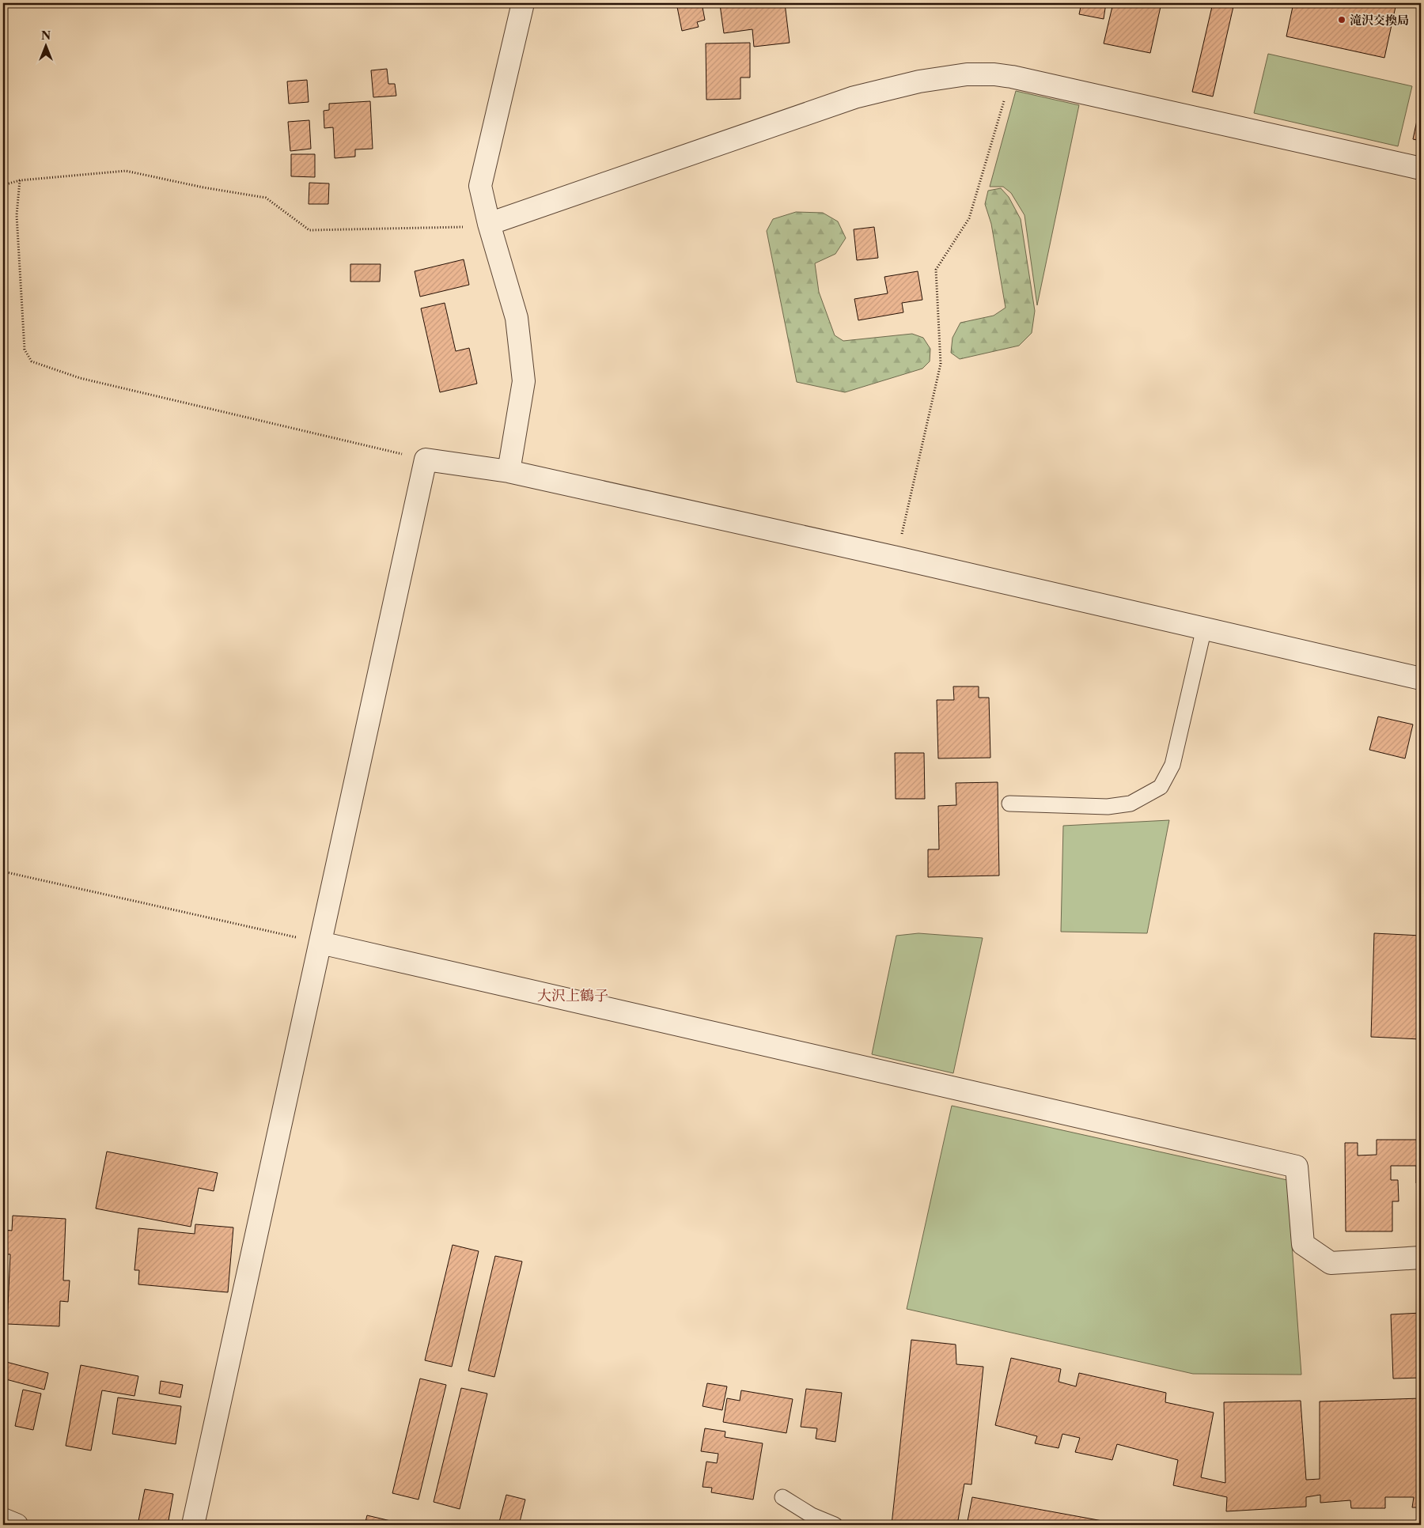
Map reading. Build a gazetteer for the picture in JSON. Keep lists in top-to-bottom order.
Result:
{
  "districts": ["大沢上鶴子"],
  "places": ["滝沢交換局"],
  "north": "top"
}
